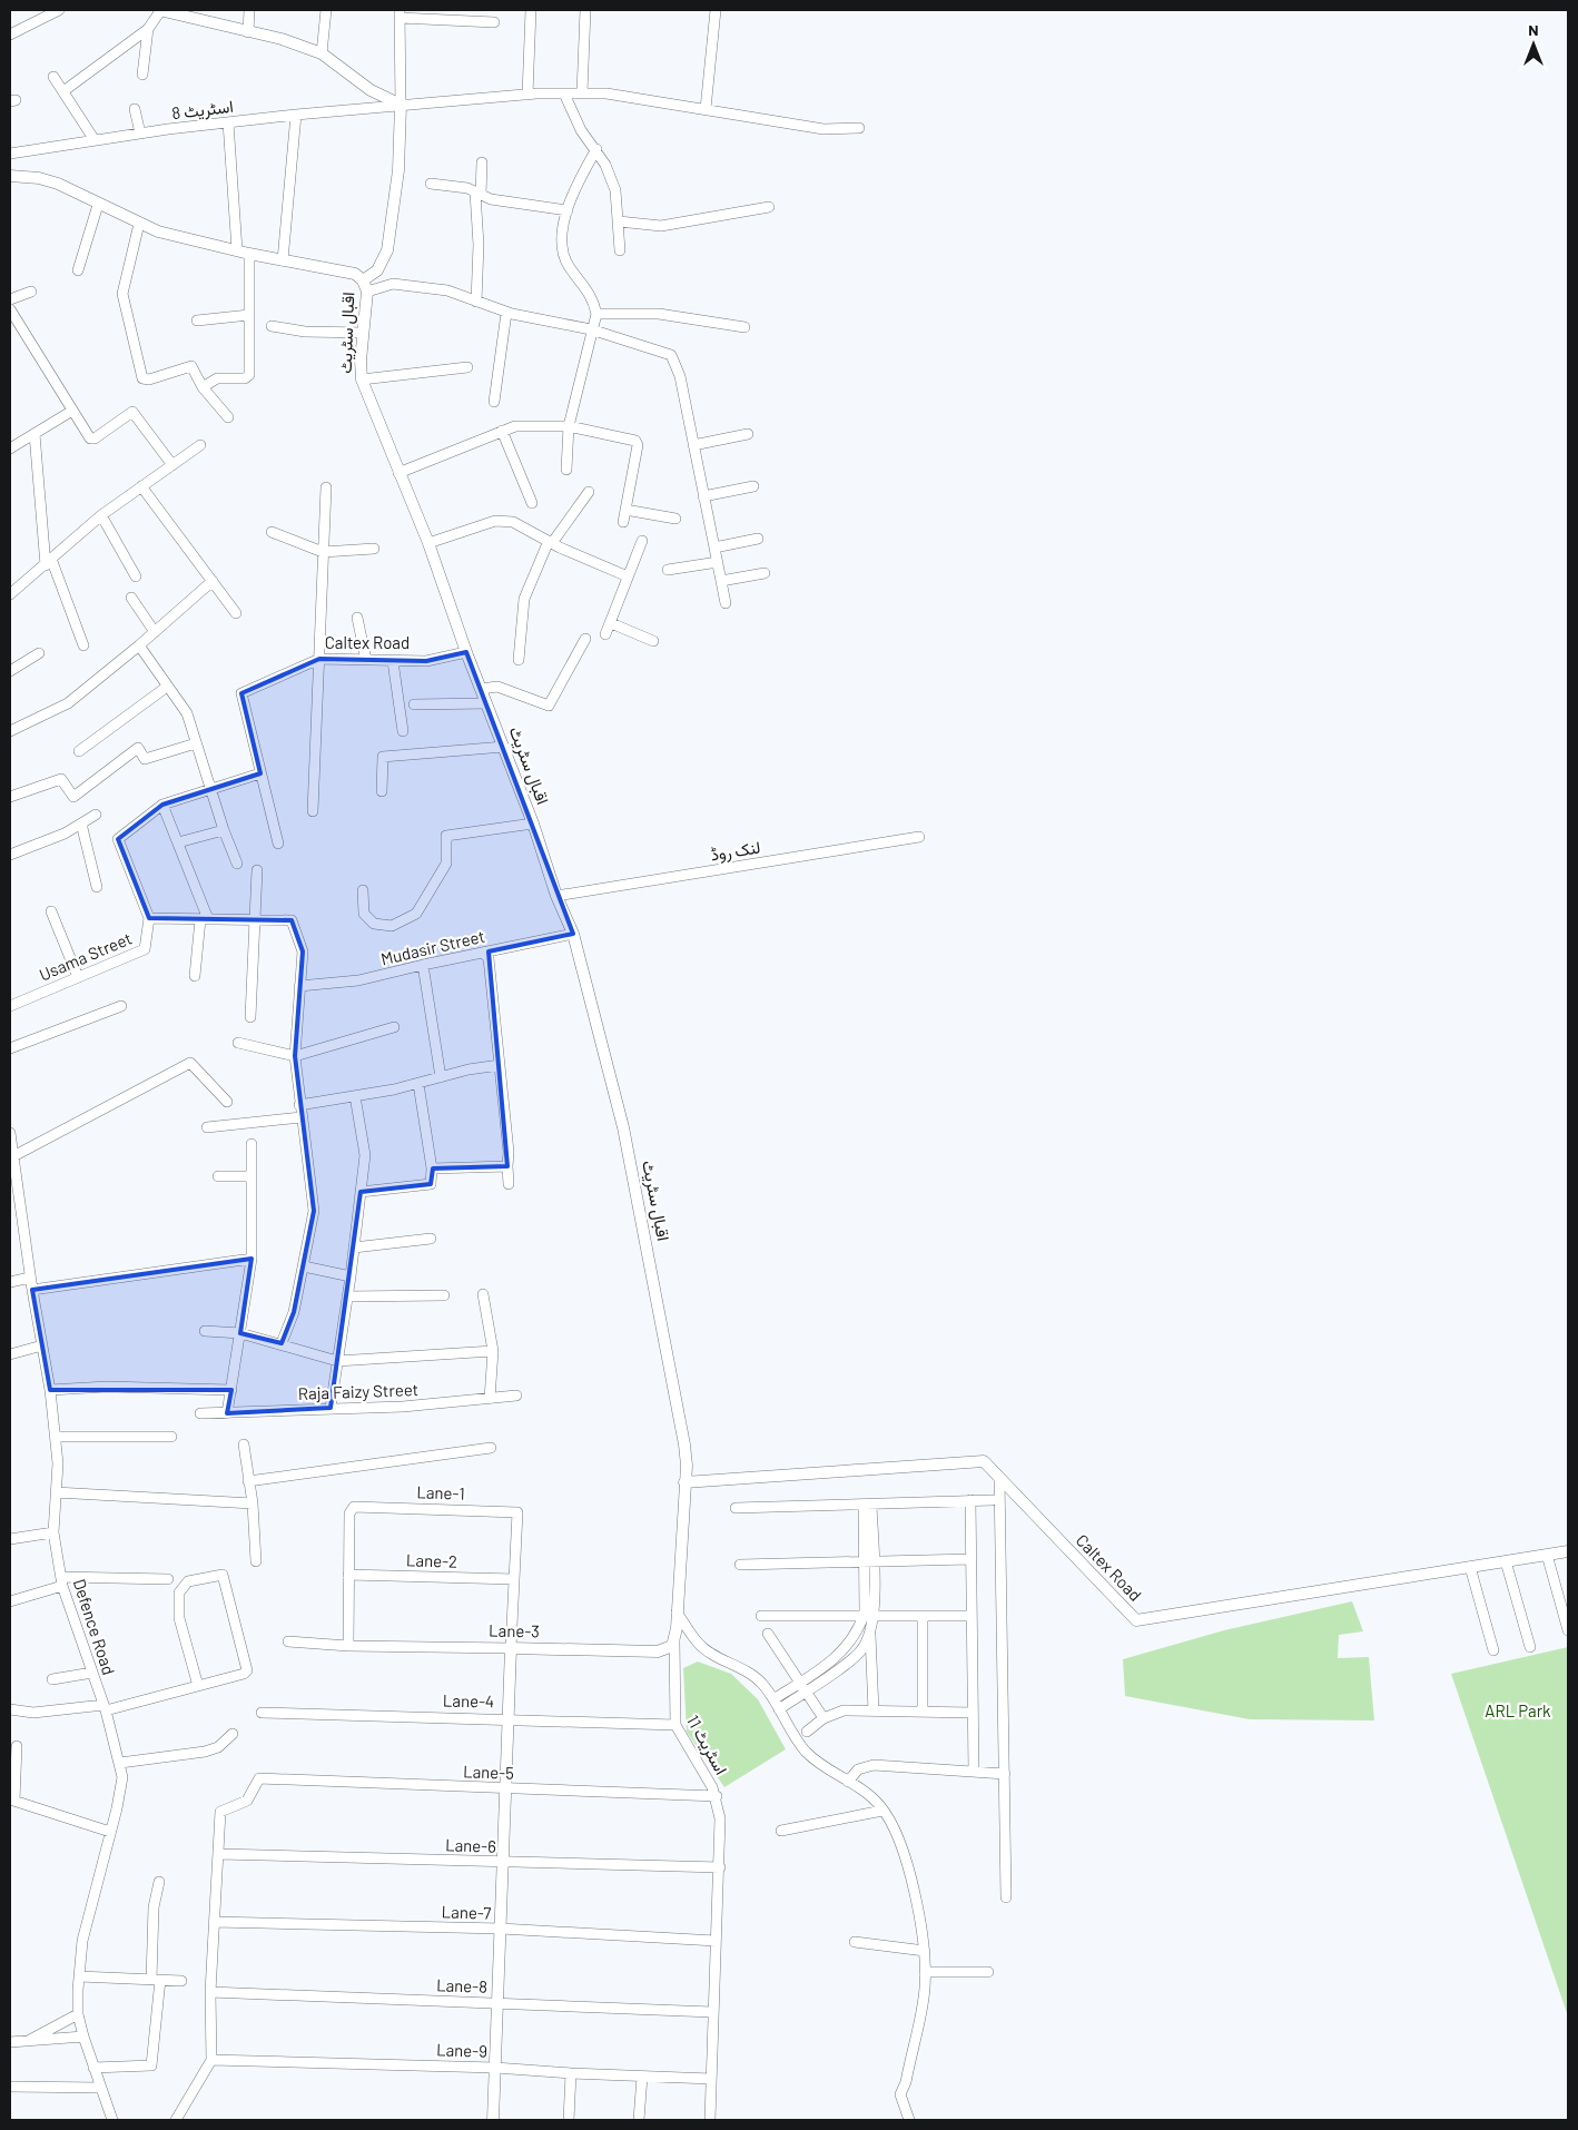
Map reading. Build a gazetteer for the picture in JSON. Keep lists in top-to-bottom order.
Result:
{
  "streets": {
    "street": [
      "اسٹریٹ 8",
      "اقبال سٹریٹ",
      "Caltex Road",
      "لنک روڈ",
      "Mudasir Street",
      "Usama Street",
      "Raja Faizy Street",
      "Lane-1",
      "Lane-2",
      "Defence Road",
      "Lane-3",
      "Lane-4",
      "اسٹریٹ 11",
      "Lane-5",
      "Lane-6",
      "Lane-7",
      "Lane-8",
      "Lane-9"
    ]
  },
  "crossings": [
    ["اقبال سٹریٹ", "Caltex Road"],
    ["اقبال سٹریٹ", "لنک روڈ"],
    ["اقبال سٹریٹ", "Mudasir Street"],
    ["اقبال سٹریٹ", "Lane-3"],
    ["اقبال سٹریٹ", "اسٹریٹ 11"],
    ["Lane-1", "Lane-2"],
    ["Lane-3", "اسٹریٹ 11"],
    ["Lane-4", "اسٹریٹ 11"],
    ["اسٹریٹ 11", "Lane-5"],
    ["Lane-5", "Lane-6"]
  ],
  "parks": ["ARL Park"],
  "north": "top"
}
